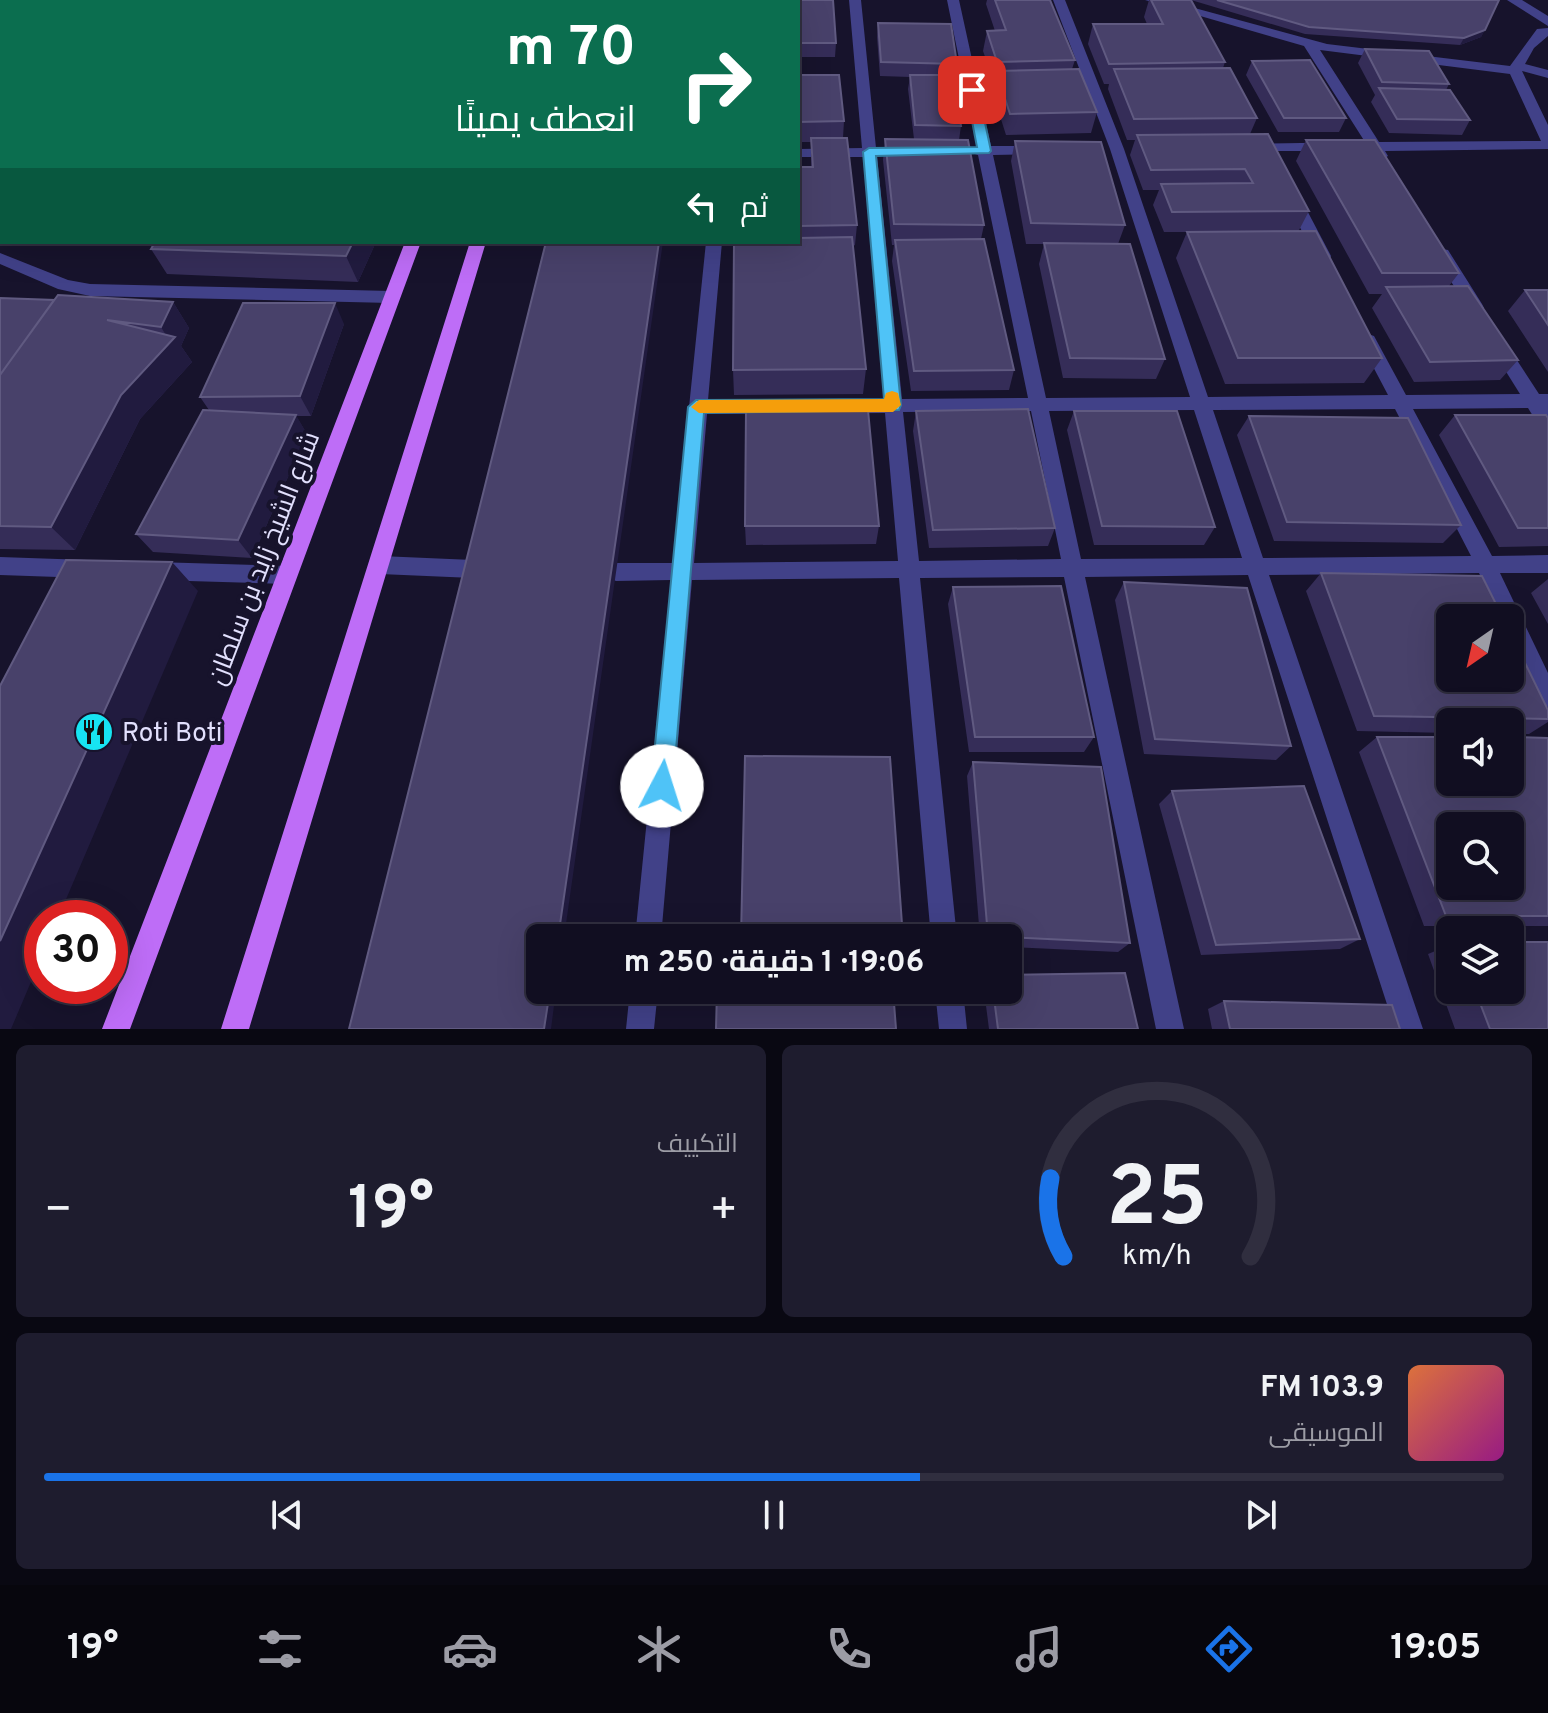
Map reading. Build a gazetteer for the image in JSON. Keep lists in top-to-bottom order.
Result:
{
  "streets": {
    "main road": ["شارع الشيخ زايد بن سلطان"]
  },
  "places": {
    "restaurant": ["Roti Boti"]
  },
  "north": "bottom left",
  "page": {
    "turn": ["70 m", "انعطف يمينًا"],
    "then": "ثم",
    "limit": "30",
    "trip": "19:06 · 1 دقيقة · 250 m",
    "tile": "التكييف",
    "heat": ["−", "19°", "+"],
    "song": ["103.9 FM", "الموسيقى"],
    "tabs": ["19:05", "19°"],
    "gauge": ["25", "km/h"]
  }
}
